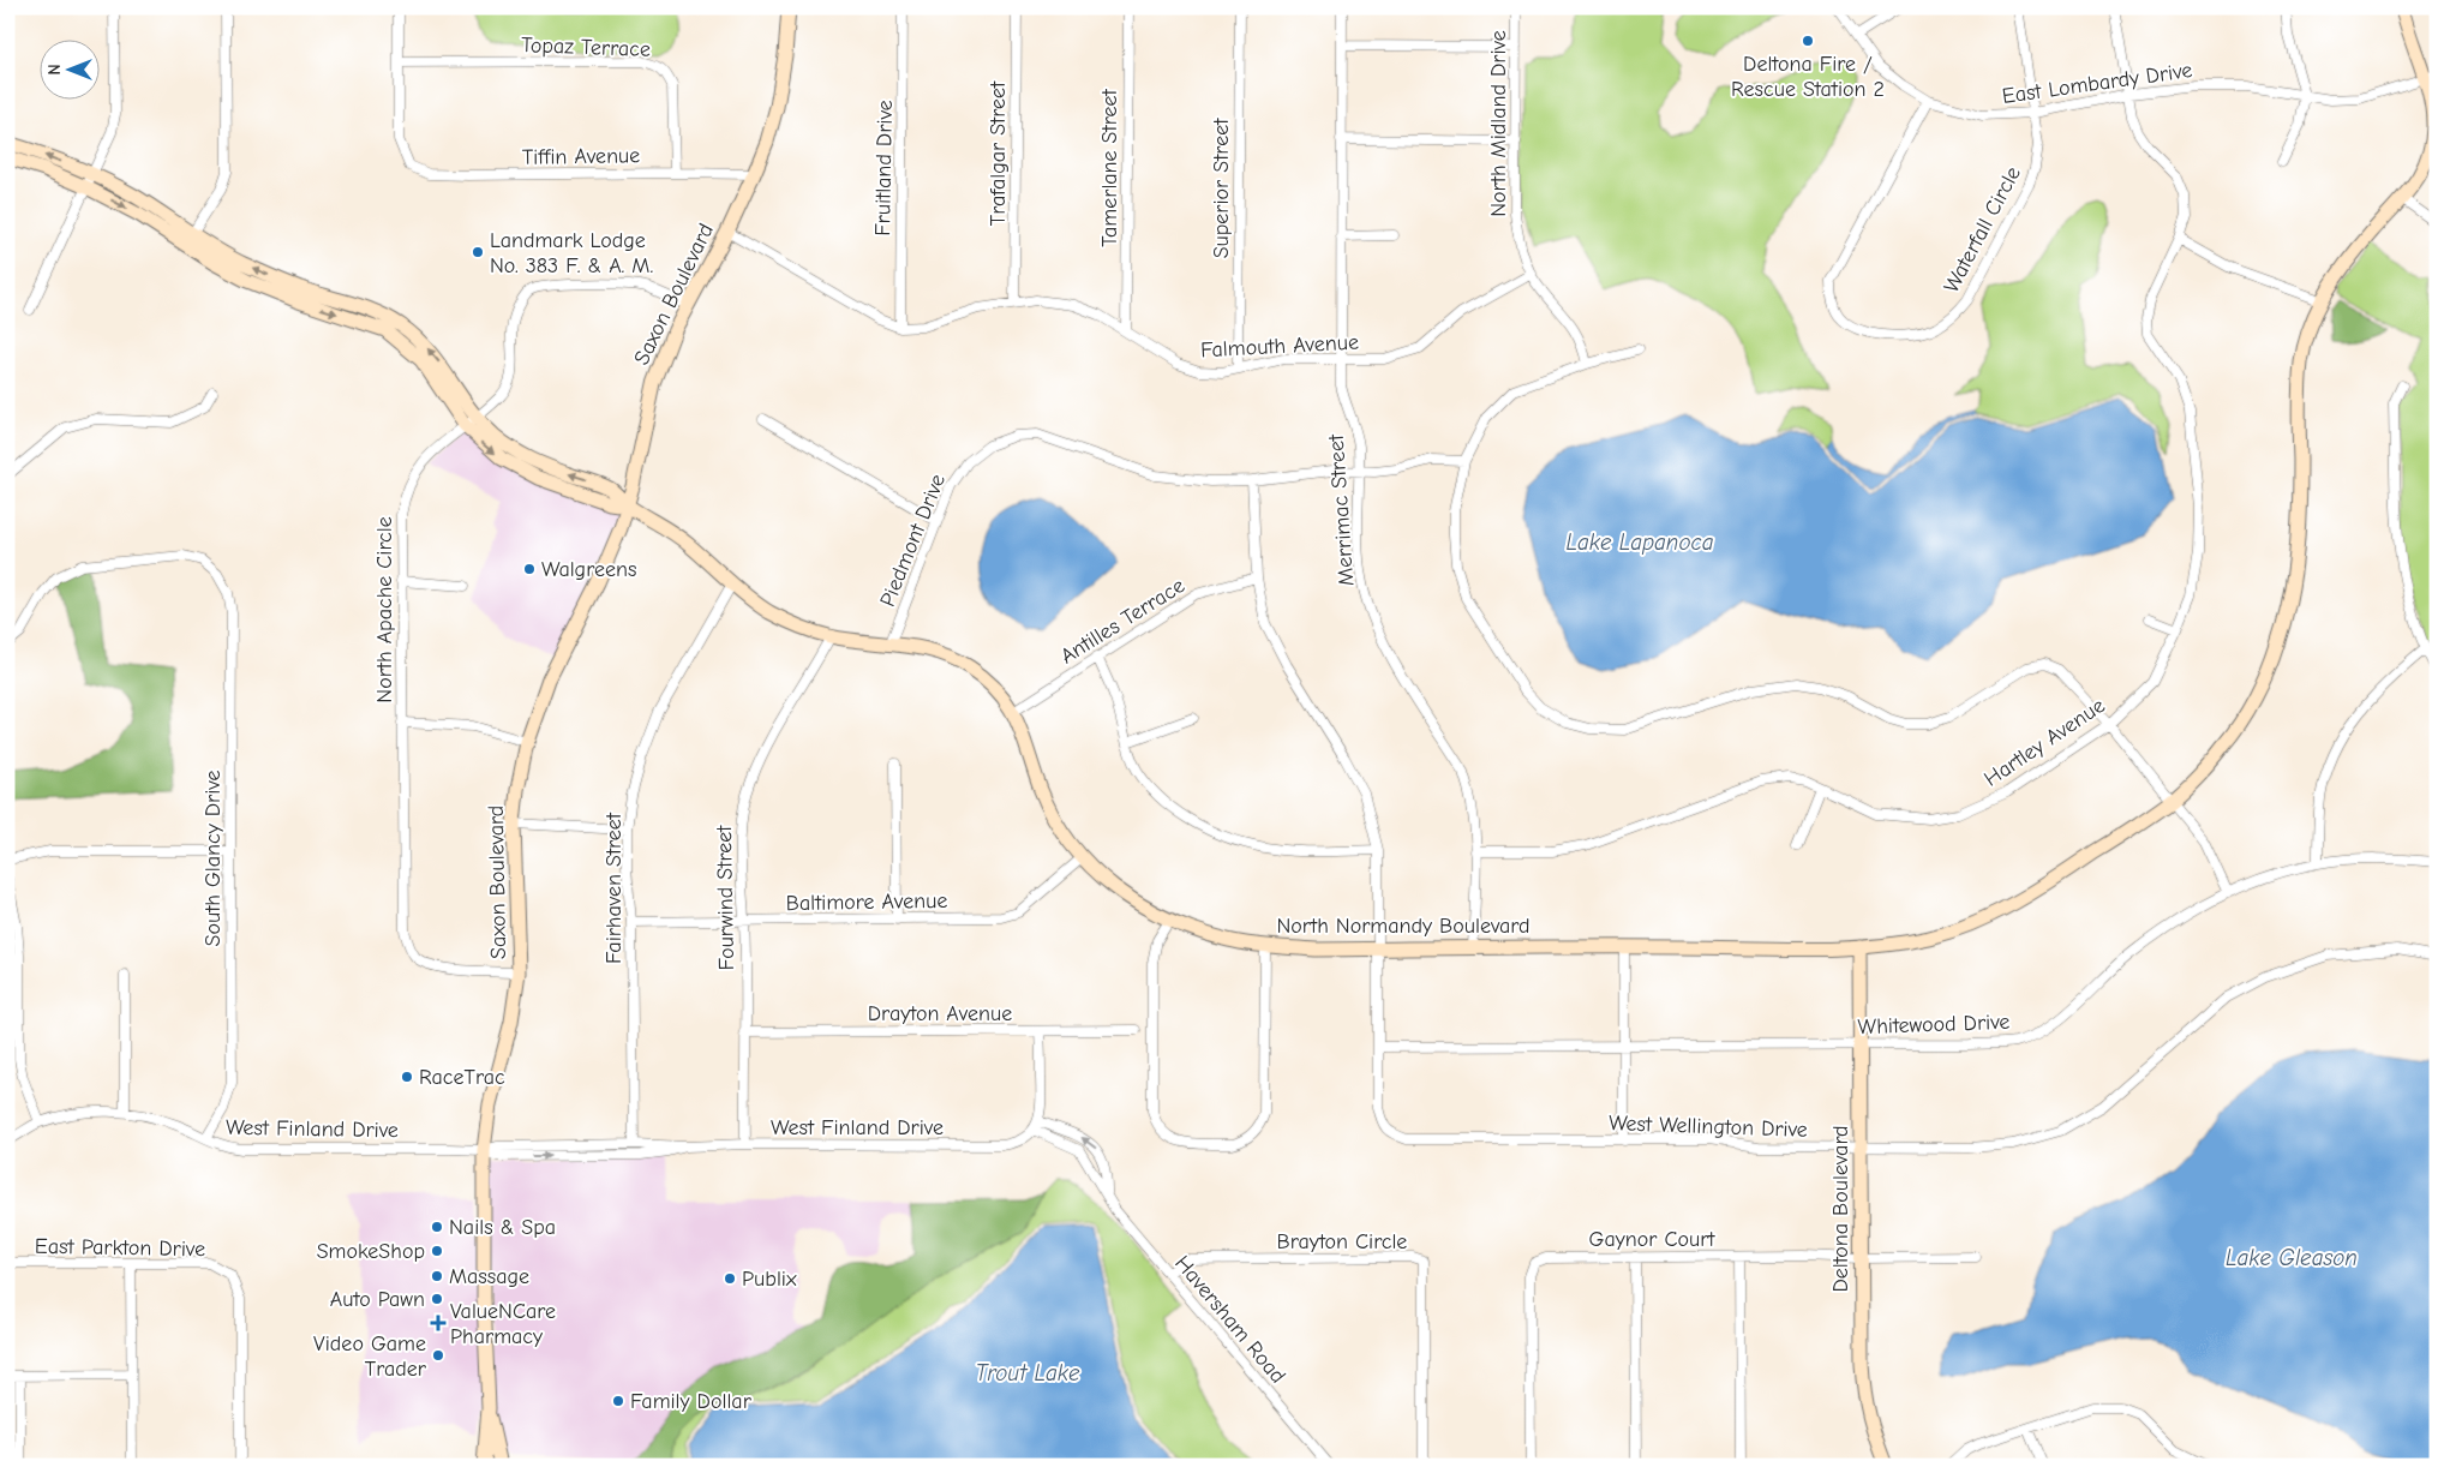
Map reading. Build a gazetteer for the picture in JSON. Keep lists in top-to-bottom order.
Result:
{
  "streets": {
    "street": [
      "Topaz Terrace",
      "East Lombardy Drive",
      "North Midland Drive",
      "Trafalgar Street",
      "Tiffin Avenue",
      "Fruitland Drive",
      "Tamerlane Street",
      "Superior Street",
      "Waterfall Circle",
      "Saxon Boulevard",
      "Falmouth Avenue",
      "Merrimac Street",
      "Piedmont Drive",
      "North Apache Circle",
      "Antilles Terrace",
      "Hartley Avenue",
      "South Glancy Drive",
      "Fairhaven Street",
      "Fourwind Street",
      "Baltimore Avenue",
      "North Normandy Boulevard",
      "Drayton Avenue",
      "Whitewood Drive",
      "West Wellington Drive",
      "West Finland Drive",
      "Deltona Boulevard",
      "Gaynor Court",
      "Brayton Circle",
      "East Parkton Drive",
      "Haversham Road"
    ]
  },
  "crossings": [
    ["Topaz Terrace", "Tiffin Avenue"],
    ["East Lombardy Drive", "Waterfall Circle"],
    ["East Lombardy Drive", "Hartley Avenue"],
    ["East Lombardy Drive", "North Normandy Boulevard"],
    ["North Midland Drive", "Falmouth Avenue"],
    ["Trafalgar Street", "Falmouth Avenue"],
    ["Tiffin Avenue", "Saxon Boulevard"],
    ["Fruitland Drive", "Falmouth Avenue"],
    ["Tamerlane Street", "Falmouth Avenue"],
    ["Superior Street", "Falmouth Avenue"],
    ["Saxon Boulevard", "Falmouth Avenue"],
    ["Saxon Boulevard", "North Apache Circle"],
    ["Saxon Boulevard", "North Normandy Boulevard"],
    ["Saxon Boulevard", "West Finland Drive"],
    ["Falmouth Avenue", "Merrimac Street"],
    ["Merrimac Street", "Piedmont Drive"],
    ["Merrimac Street", "Hartley Avenue"],
    ["Merrimac Street", "North Normandy Boulevard"],
    ["Piedmont Drive", "North Normandy Boulevard"],
    ["North Apache Circle", "North Normandy Boulevard"],
    ["Antilles Terrace", "North Normandy Boulevard"],
    ["South Glancy Drive", "West Finland Drive"],
    ["Fairhaven Street", "Baltimore Avenue"],
    ["Fairhaven Street", "North Normandy Boulevard"],
    ["Fairhaven Street", "West Finland Drive"],
    ["Fourwind Street", "Baltimore Avenue"],
    ["Fourwind Street", "North Normandy Boulevard"],
    ["Fourwind Street", "Drayton Avenue"],
    ["Fourwind Street", "West Finland Drive"],
    ["Baltimore Avenue", "North Normandy Boulevard"],
    ["North Normandy Boulevard", "Deltona Boulevard"],
    ["Whitewood Drive", "West Wellington Drive"],
    ["Whitewood Drive", "Deltona Boulevard"],
    ["West Wellington Drive", "Deltona Boulevard"],
    ["West Finland Drive", "Haversham Road"],
    ["Deltona Boulevard", "Gaynor Court"],
    ["Brayton Circle", "Haversham Road"]
  ],
  "water": ["Lake Lapanoca", "Lake Gleason", "Trout Lake"],
  "places": {
    "other": [
      "Deltona Fire / Rescue Station 2",
      "Landmark Lodge No. 383 F. & A. M.",
      "Walgreens",
      "RaceTrac",
      "Nails & Spa",
      "SmokeShop",
      "Massage",
      "Publix",
      "Auto Pawn",
      "Video Game Trader",
      "Family Dollar"
    ],
    "health": ["ValueNCare Pharmacy"]
  },
  "north": "left"
}
